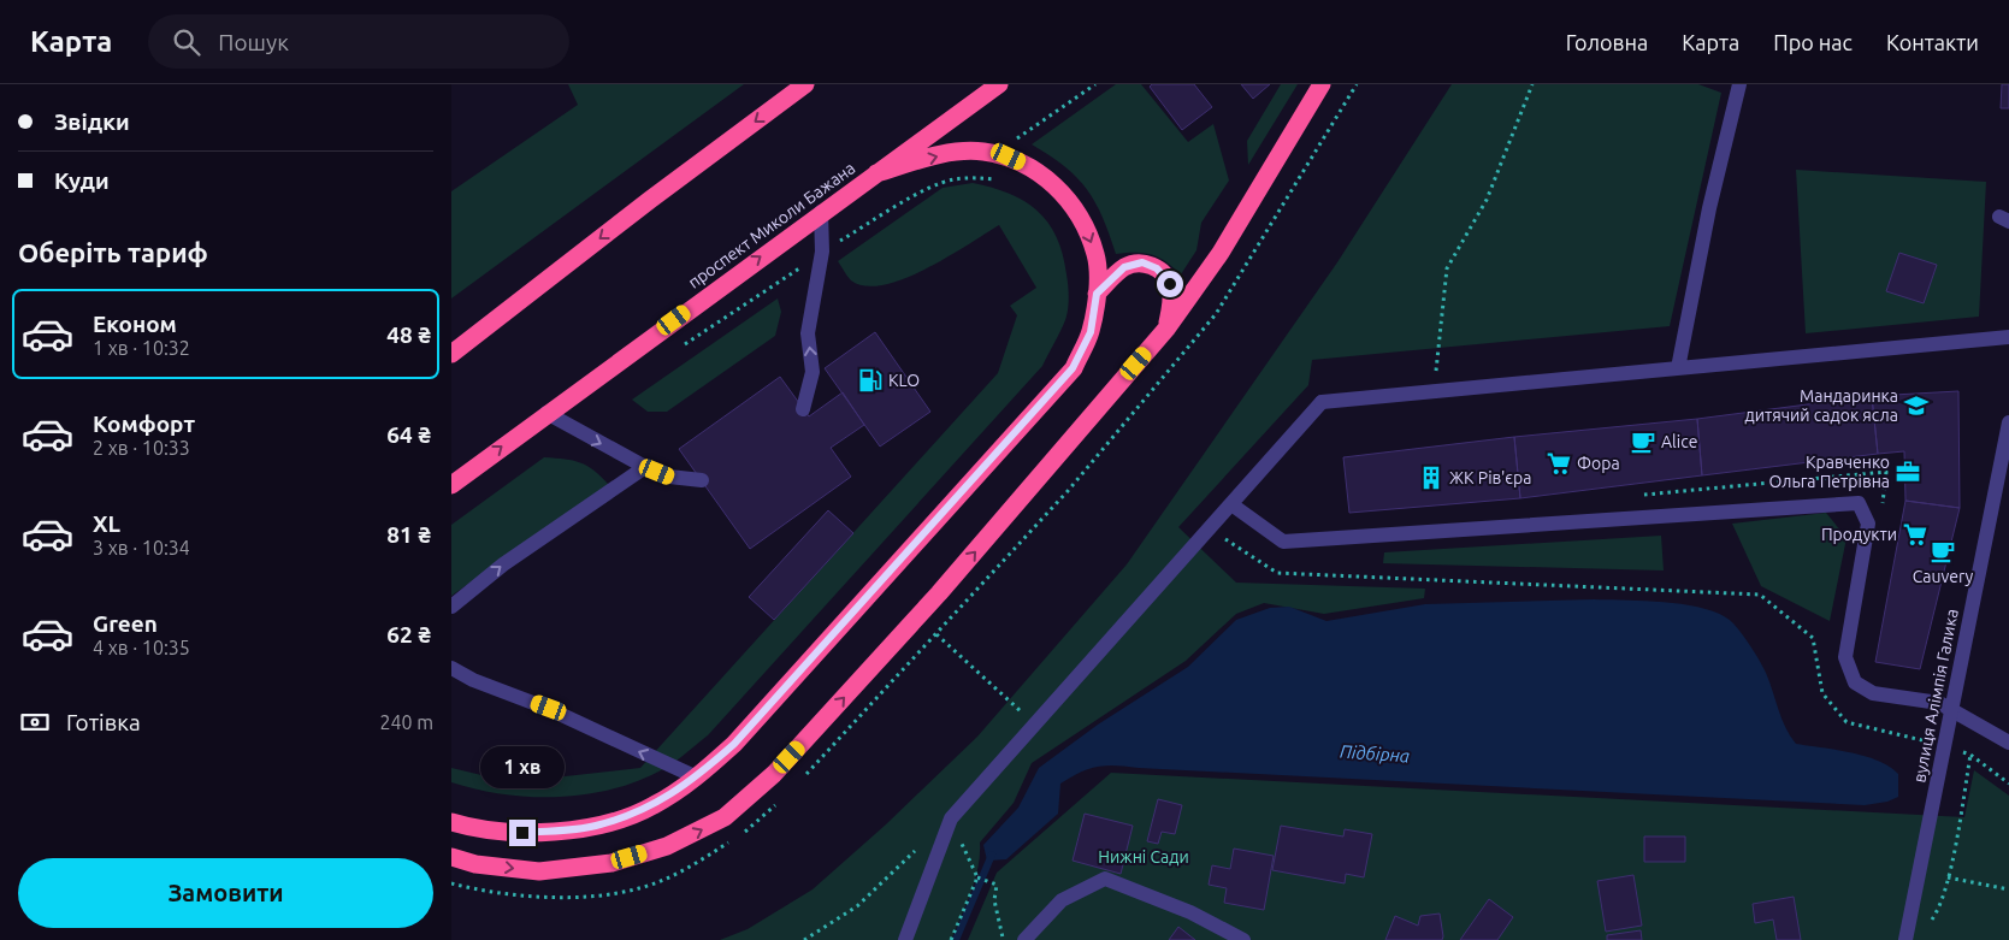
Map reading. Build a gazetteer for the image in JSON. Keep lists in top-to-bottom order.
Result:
{
  "streets": {
    "highway": ["проспект Миколи Бажана"],
    "street": ["вулиця Алімпія Галика"]
  },
  "water": ["Підбірна"],
  "parks": ["Нижні Сади"],
  "places": {
    "fuel station": ["KLO"],
    "school or university": ["Мандаринка дитячий садок ясла"],
    "cafe": ["Alice", "Cauvery"],
    "supermarket": ["Фора", "Продукти"],
    "office": ["Кравченко Ольга Петрівна"],
    "building": ["ЖК Рів'єра"]
  },
  "page": {
    "header": "Карта",
    "search": "Пошук",
    "nav": [
      "Головна",
      "Карта",
      "Про нас",
      "Контакти"
    ],
    "banner": ["Звідки", "Куди"],
    "heading": "Оберіть тариф",
    "list": [
      {
        "name": "Економ",
        "note": "1 хв · 10:32",
        "value": "48 ₴"
      },
      {
        "name": "Комфорт",
        "note": "2 хв · 10:33",
        "value": "64 ₴"
      },
      {
        "name": "XL",
        "note": "3 хв · 10:34",
        "value": "81 ₴"
      },
      {
        "name": "Green",
        "note": "4 хв · 10:35",
        "value": "62 ₴"
      }
    ],
    "pay": ["Готівка", "240 m"],
    "bubble": "1 хв",
    "buttons": "Замовити"
  }
}
